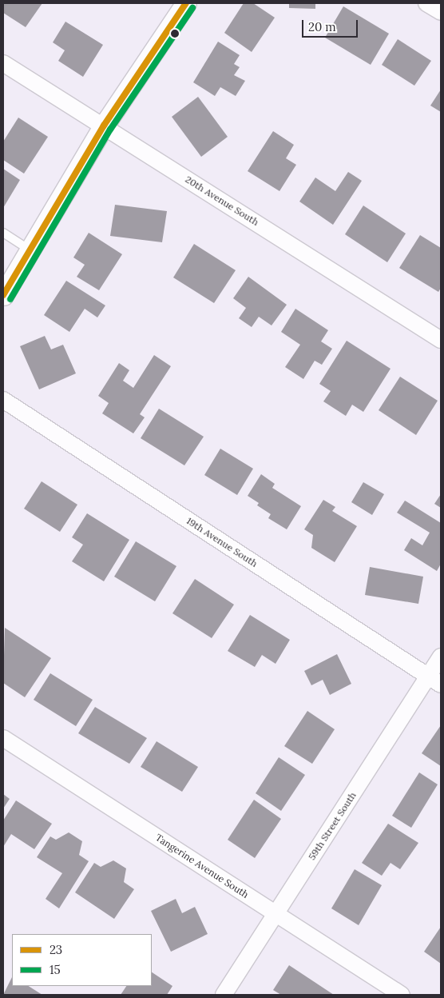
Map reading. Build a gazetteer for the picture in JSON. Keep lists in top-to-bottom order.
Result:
{
  "streets": {
    "street": [
      "20th Avenue South",
      "19th Avenue South",
      "59th Street South",
      "Tangerine Avenue South"
    ]
  },
  "crossings": [
    ["19th Avenue South", "59th Street South"],
    ["59th Street South", "Tangerine Avenue South"]
  ],
  "lines": ["transit line 23", "transit line 15"],
  "legend": ["23", "15"],
  "scale_bar": "20 m"
}
